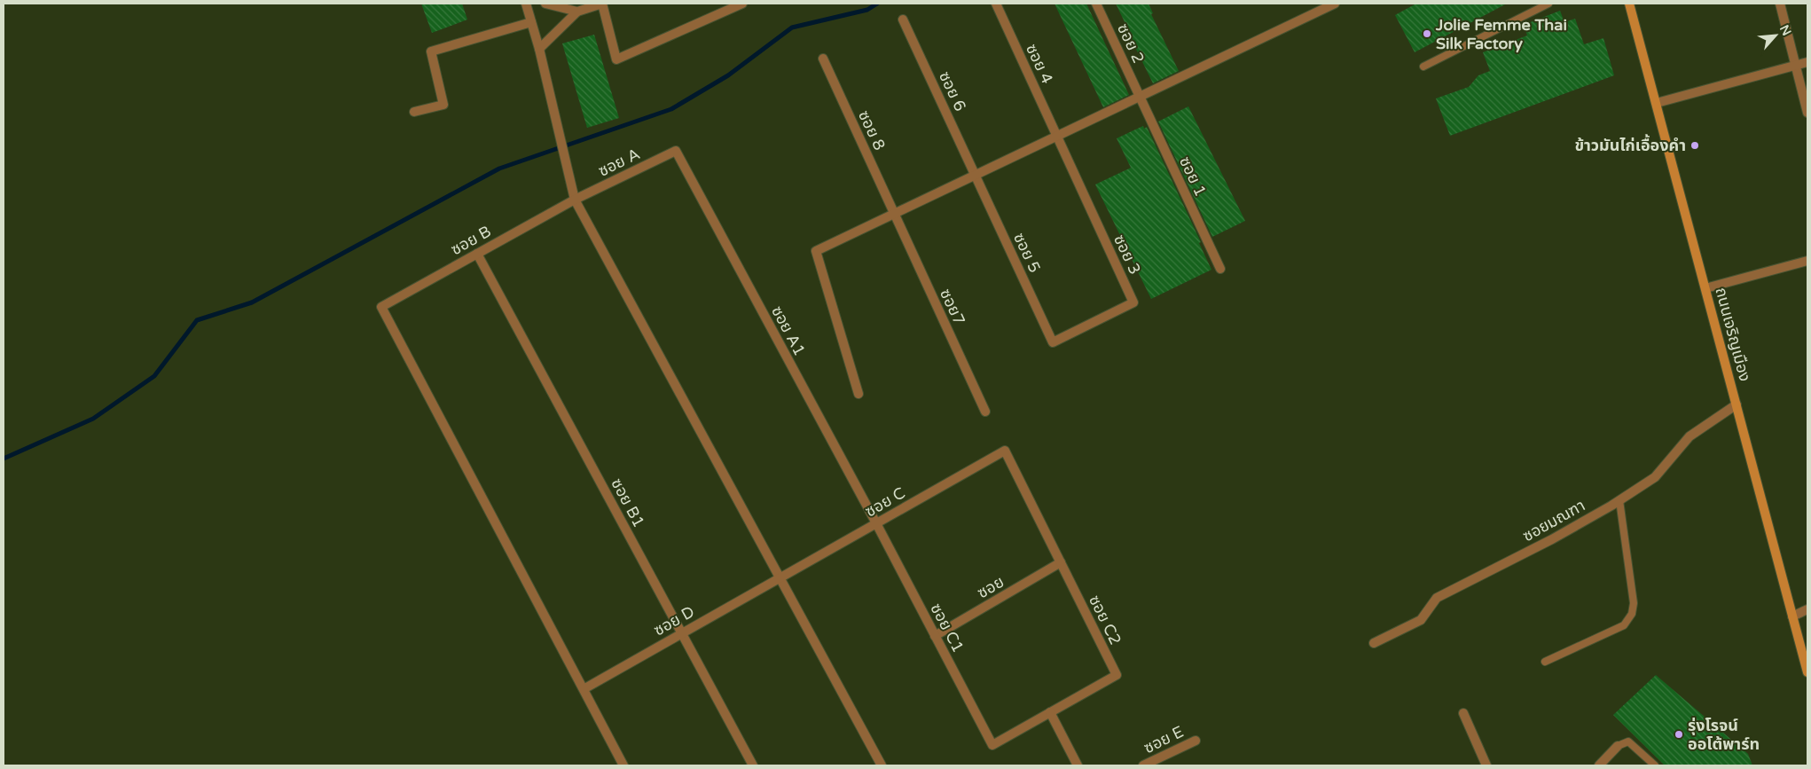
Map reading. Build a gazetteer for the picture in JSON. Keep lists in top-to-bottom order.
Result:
{
  "streets": {
    "main road": ["ถนนเจริญเมือง"],
    "street": [
      "ซอย 2",
      "ซอย 4",
      "ซอย 6",
      "ซอย 8",
      "ซอย A",
      "ซอย 1",
      "ซอย B",
      "ซอย 5",
      "ซอย 3",
      "ซอย7",
      "ซอย A1",
      "ซอย C",
      "ซอย B1",
      "ซอยมณฑา",
      "ซอย",
      "ซอย C2",
      "ซอย D",
      "ซอย C1",
      "ซอย E"
    ]
  },
  "crossings": [
    ["ซอย 2", "ซอย 1"],
    ["ซอย 4", "ซอย 3"],
    ["ซอย 6", "ซอย 5"],
    ["ซอย 8", "ซอย7"],
    ["ซอย A", "ซอย B"],
    ["ซอย A", "ซอย A1"],
    ["ซอย B", "ซอย B1"],
    ["ซอย B", "ซอย D"],
    ["ซอย 5", "ซอย 3"],
    ["ซอย A1", "ซอย C"],
    ["ซอย A1", "ซอย C1"],
    ["ถนนเจริญเมือง", "ซอยมณฑา"],
    ["ซอย C", "ซอย C2"],
    ["ซอย C", "ซอย D"],
    ["ซอย C", "ซอย C1"],
    ["ซอย B1", "ซอย D"],
    ["ซอย", "ซอย C2"],
    ["ซอย", "ซอย C1"],
    ["ซอย C2", "ซอย C1"]
  ],
  "places": ["Jolie Femme Thai Silk Factory", "ข้าวมันไก่เอื้องคํา", "รุ่งโรจน์ ออโต้พาร์ท"],
  "north": "top right"
}
